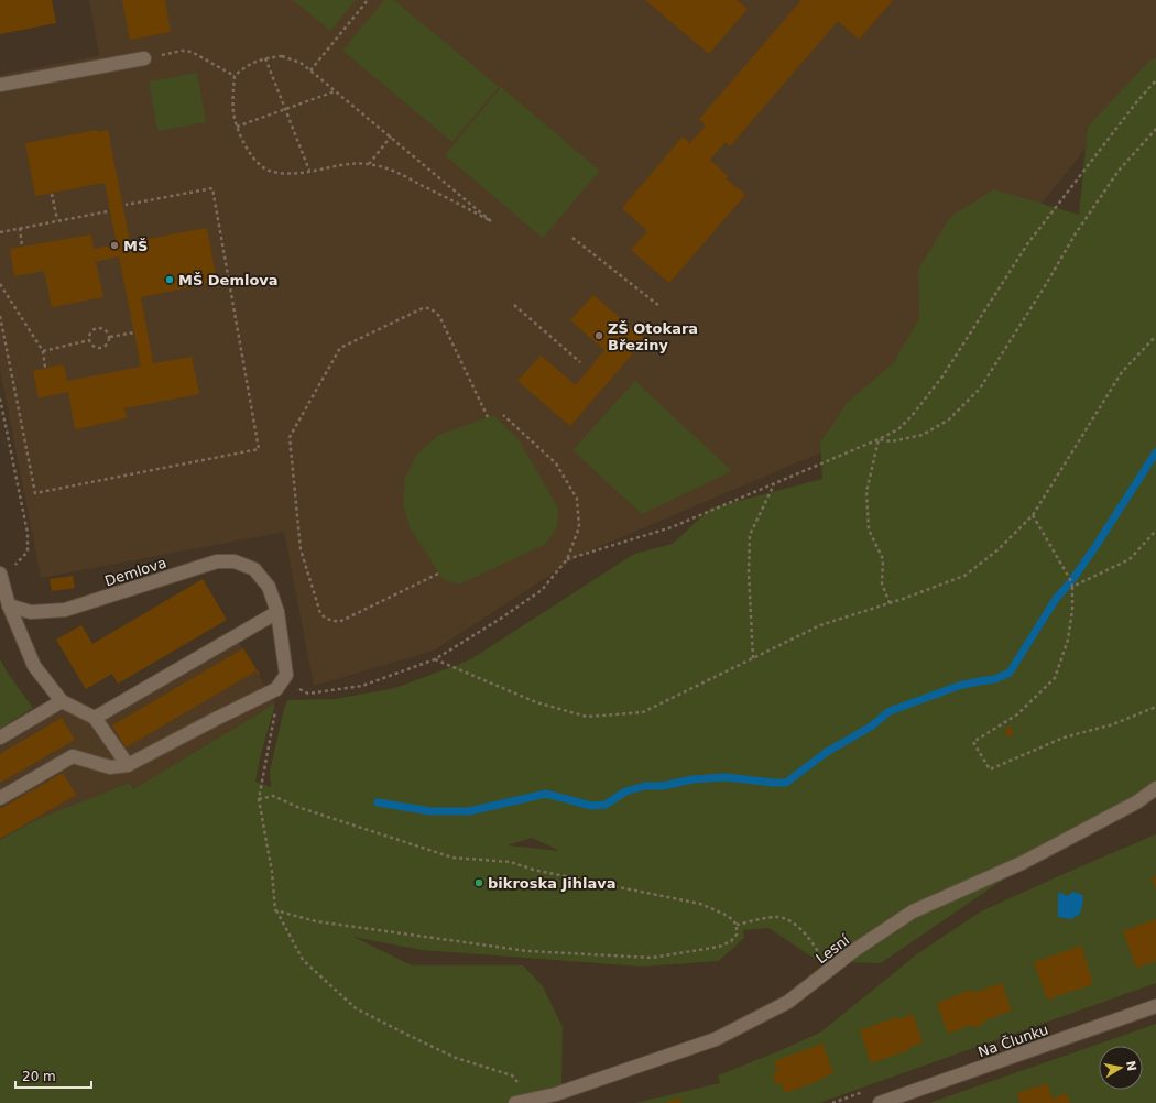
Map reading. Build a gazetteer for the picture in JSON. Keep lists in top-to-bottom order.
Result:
{
  "streets": {
    "street": ["Demlova", "Lesní", "Na Člunku"]
  },
  "places": [
    "MŠ",
    "MŠ Demlova",
    "ZŠ Otokara Březiny",
    "bikroska Jihlava"
  ],
  "scale_bar": "20 m",
  "north": "right"
}
